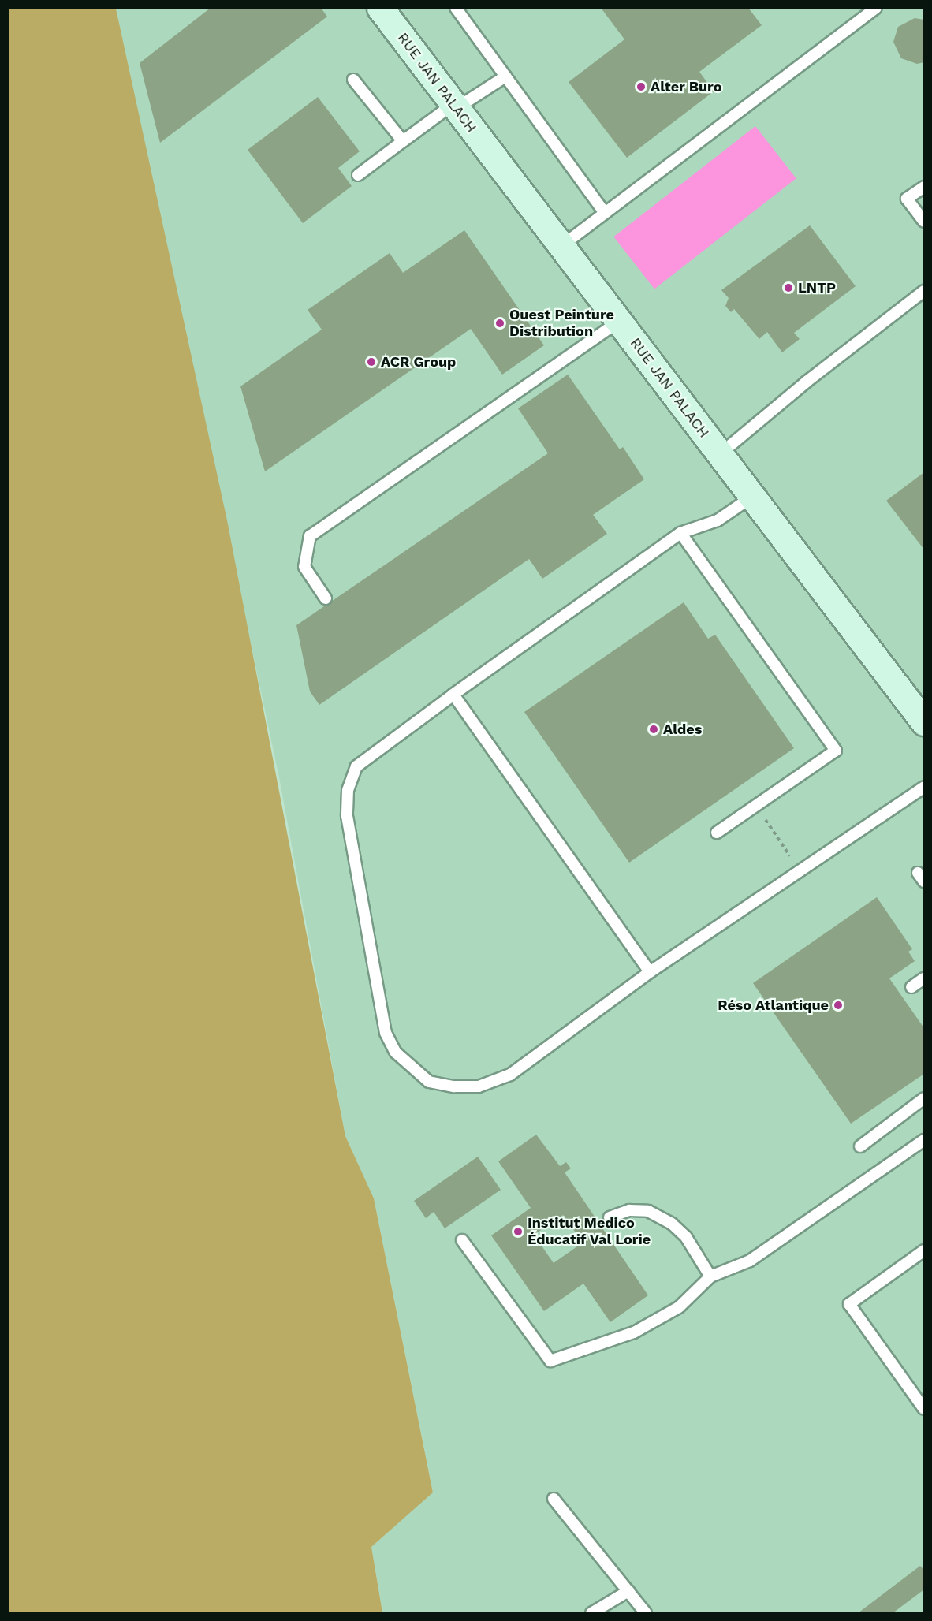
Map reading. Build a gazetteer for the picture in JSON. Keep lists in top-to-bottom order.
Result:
{
  "streets": {
    "street": ["RUE JAN PALACH"]
  },
  "places": [
    "Alter Buro",
    "LNTP",
    "Ouest Peinture Distribution",
    "ACR Group",
    "Aldes",
    "Réso Atlantique",
    "Institut Medico Éducatif Val Lorie"
  ]
}
